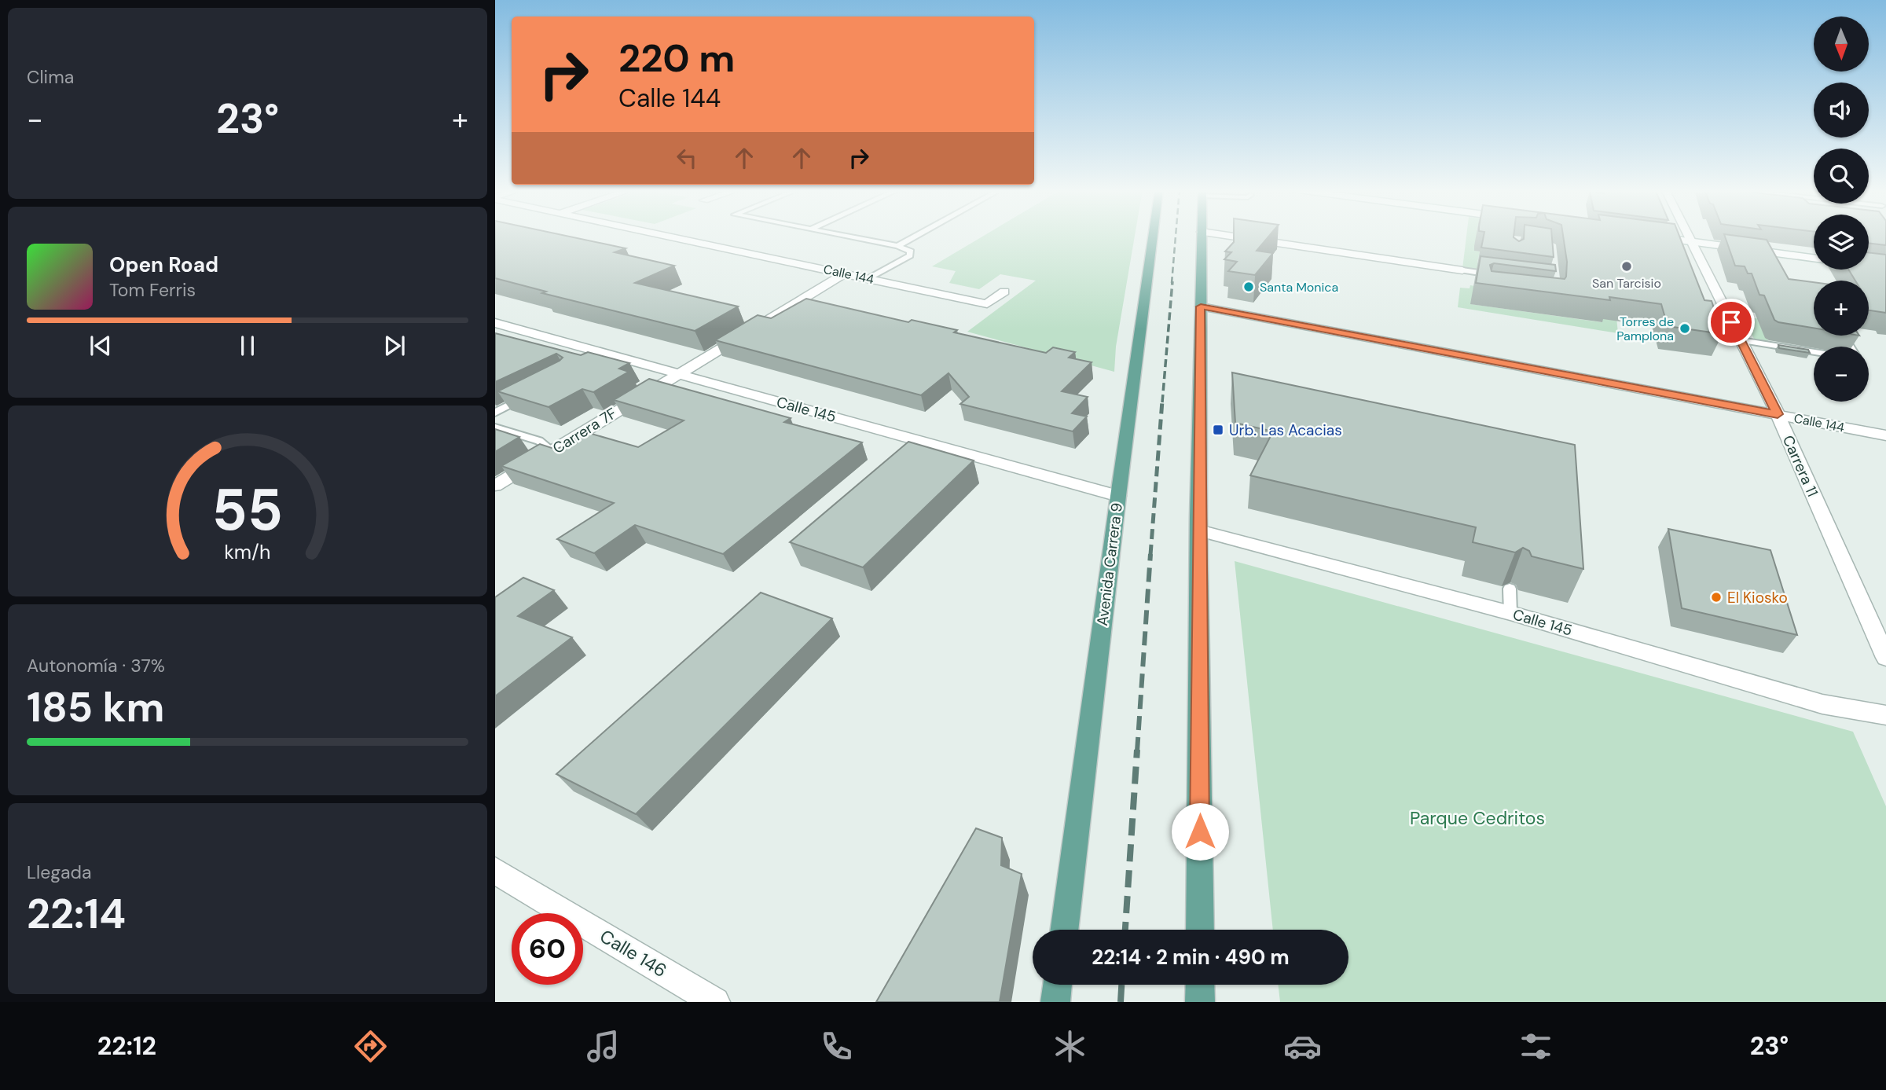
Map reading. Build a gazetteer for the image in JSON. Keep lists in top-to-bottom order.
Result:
{
  "streets": {
    "main road": ["Avenida Carrera 9"],
    "street": [
      "Calle 144",
      "Calle 145",
      "Carrera 7F",
      "Carrera 11",
      "Calle 146"
    ]
  },
  "crossings": [
    ["Calle 144", "Carrera 7F"],
    ["Calle 144", "Carrera 11"],
    ["Calle 145", "Carrera 7F"],
    ["Calle 145", "Avenida Carrera 9"]
  ],
  "parks": ["Parque Cedritos"],
  "places": {
    "other": [
      "San Tarcisio",
      "Santa Monica",
      "Torres de Pamplona",
      "El Kiosko"
    ],
    "transit": ["Urb. Las Acacias"]
  },
  "north": "bottom",
  "page": {
    "tile": [
      "Clima",
      ["Autonomía · 37%", "185 km"],
      ["Llegada", "22:14"]
    ],
    "map_buttons": ["+", "−"],
    "turn": ["220 m", "Calle 144"],
    "heat": ["−", "23°", "+"],
    "song": ["Open Road", "Tom Ferris"],
    "limit": "60",
    "trip": "22:14 · 2 min · 490 m",
    "tabs": ["22:12", "23°"],
    "gauge": ["55", "km/h"]
  }
}
